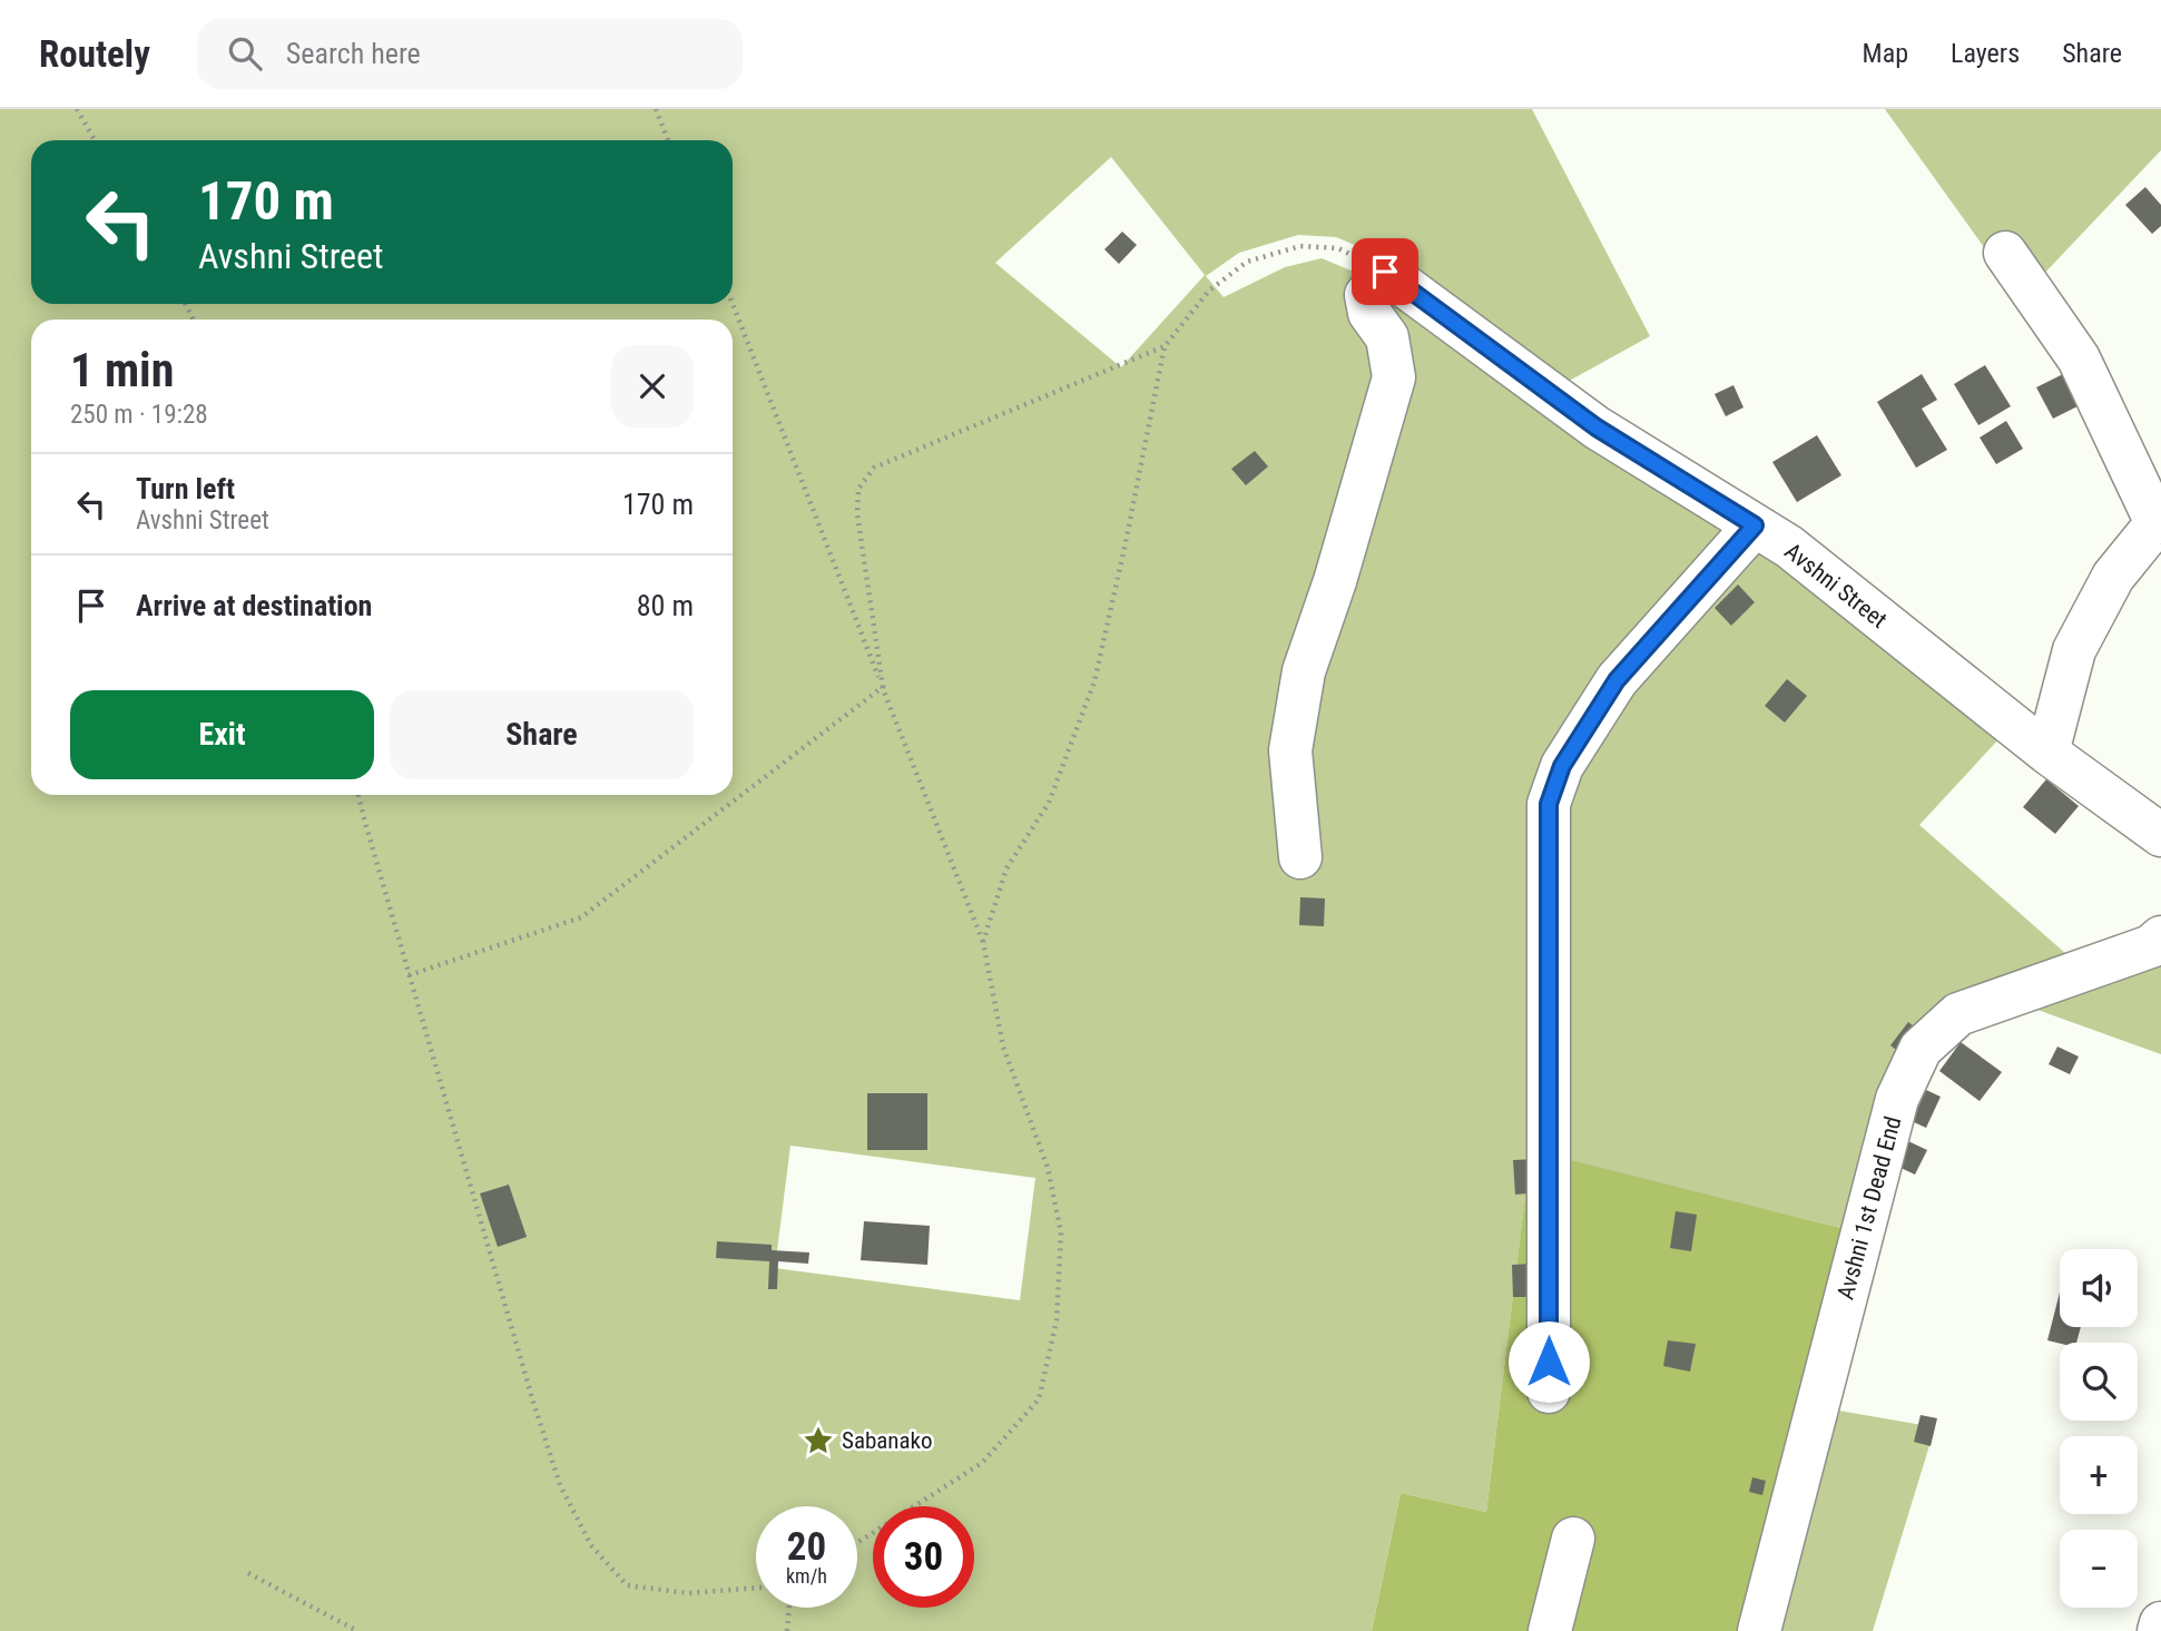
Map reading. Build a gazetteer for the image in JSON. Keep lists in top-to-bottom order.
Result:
{
  "streets": {
    "street": ["Avshni Street", "Avshni 1st Dead End"]
  },
  "places": {
    "place": ["Sabanako"]
  },
  "page": {
    "header": "Routely",
    "search": "Search here",
    "nav": ["Map", "Layers", "Share"],
    "turn": ["170 m", "Avshni Street"],
    "heading": ["1 min", "250 m · 19:28"],
    "list": [
      {
        "name": "Turn left",
        "note": "Avshni Street",
        "value": "170 m"
      },
      {
        "name": "Arrive at destination",
        "value": "80 m"
      }
    ],
    "buttons": ["Exit", "Share"],
    "map_buttons": ["+", "−"],
    "speed": "20 km/h",
    "limit": "30"
  }
}
